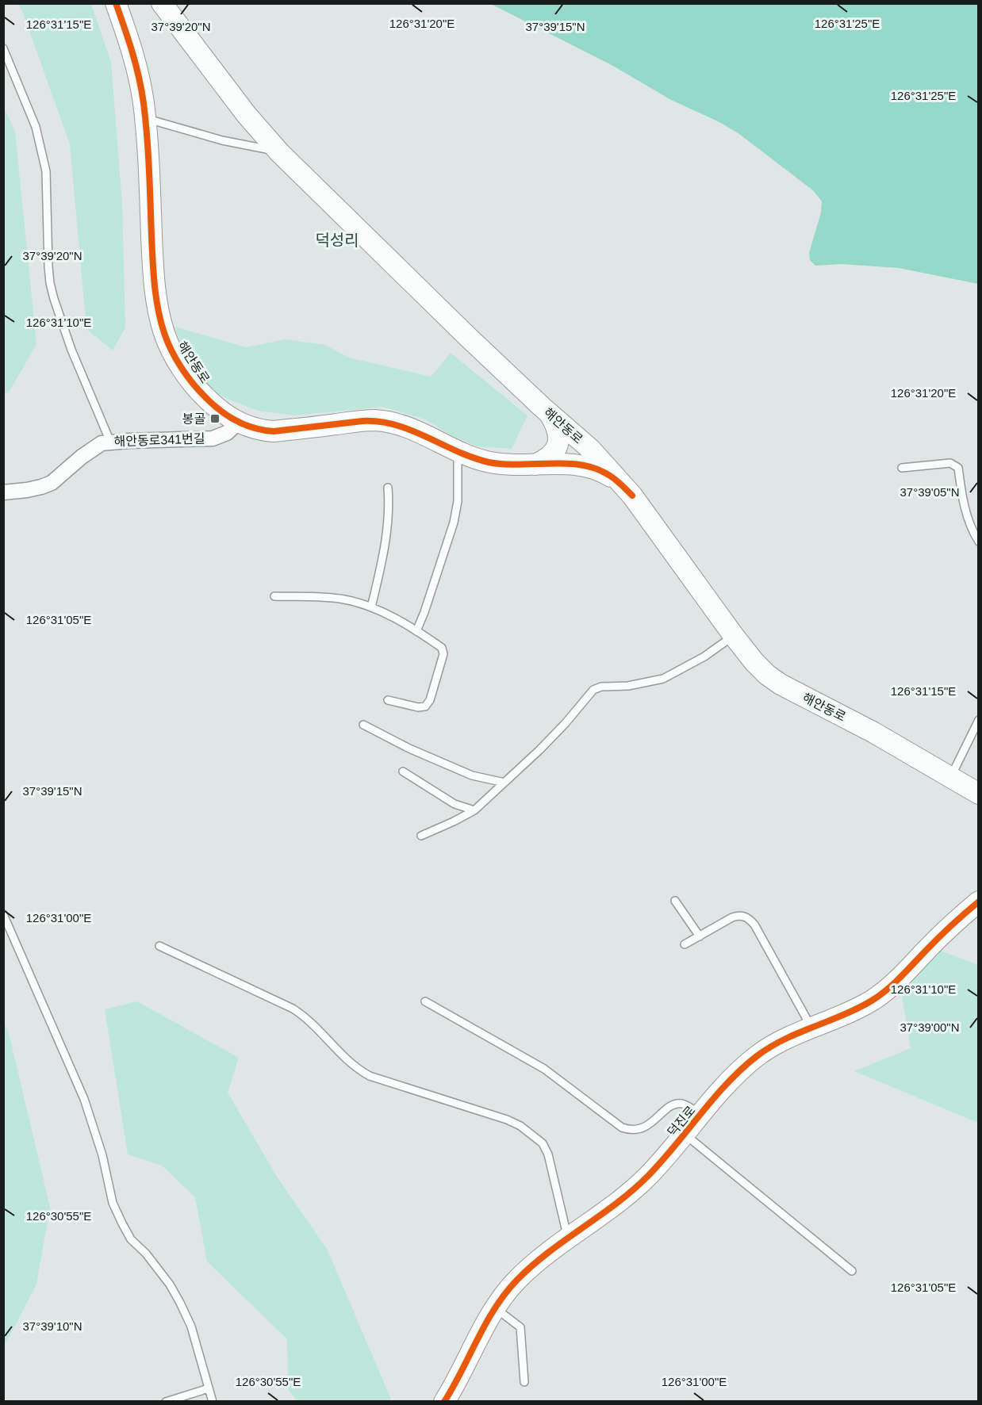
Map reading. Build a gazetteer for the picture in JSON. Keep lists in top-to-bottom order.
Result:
{
  "streets": {
    "street": ["해안동로", "해안동로341번길", "덕진로"]
  },
  "crossings": [
    ["해안동로", "해안동로341번길"]
  ],
  "districts": ["덕성리"],
  "places": {
    "transit": ["봉골"]
  },
  "coordinates": [
    "126°31'20\"E",
    "126°31'25\"E",
    "126°31'15\"E",
    "37°39'20\"N",
    "37°39'15\"N",
    "126°31'10\"E",
    "37°39'05\"N",
    "126°31'05\"E",
    "126°31'00\"E",
    "37°39'00\"N",
    "126°30'55\"E",
    "37°39'10\"N"
  ]
}
